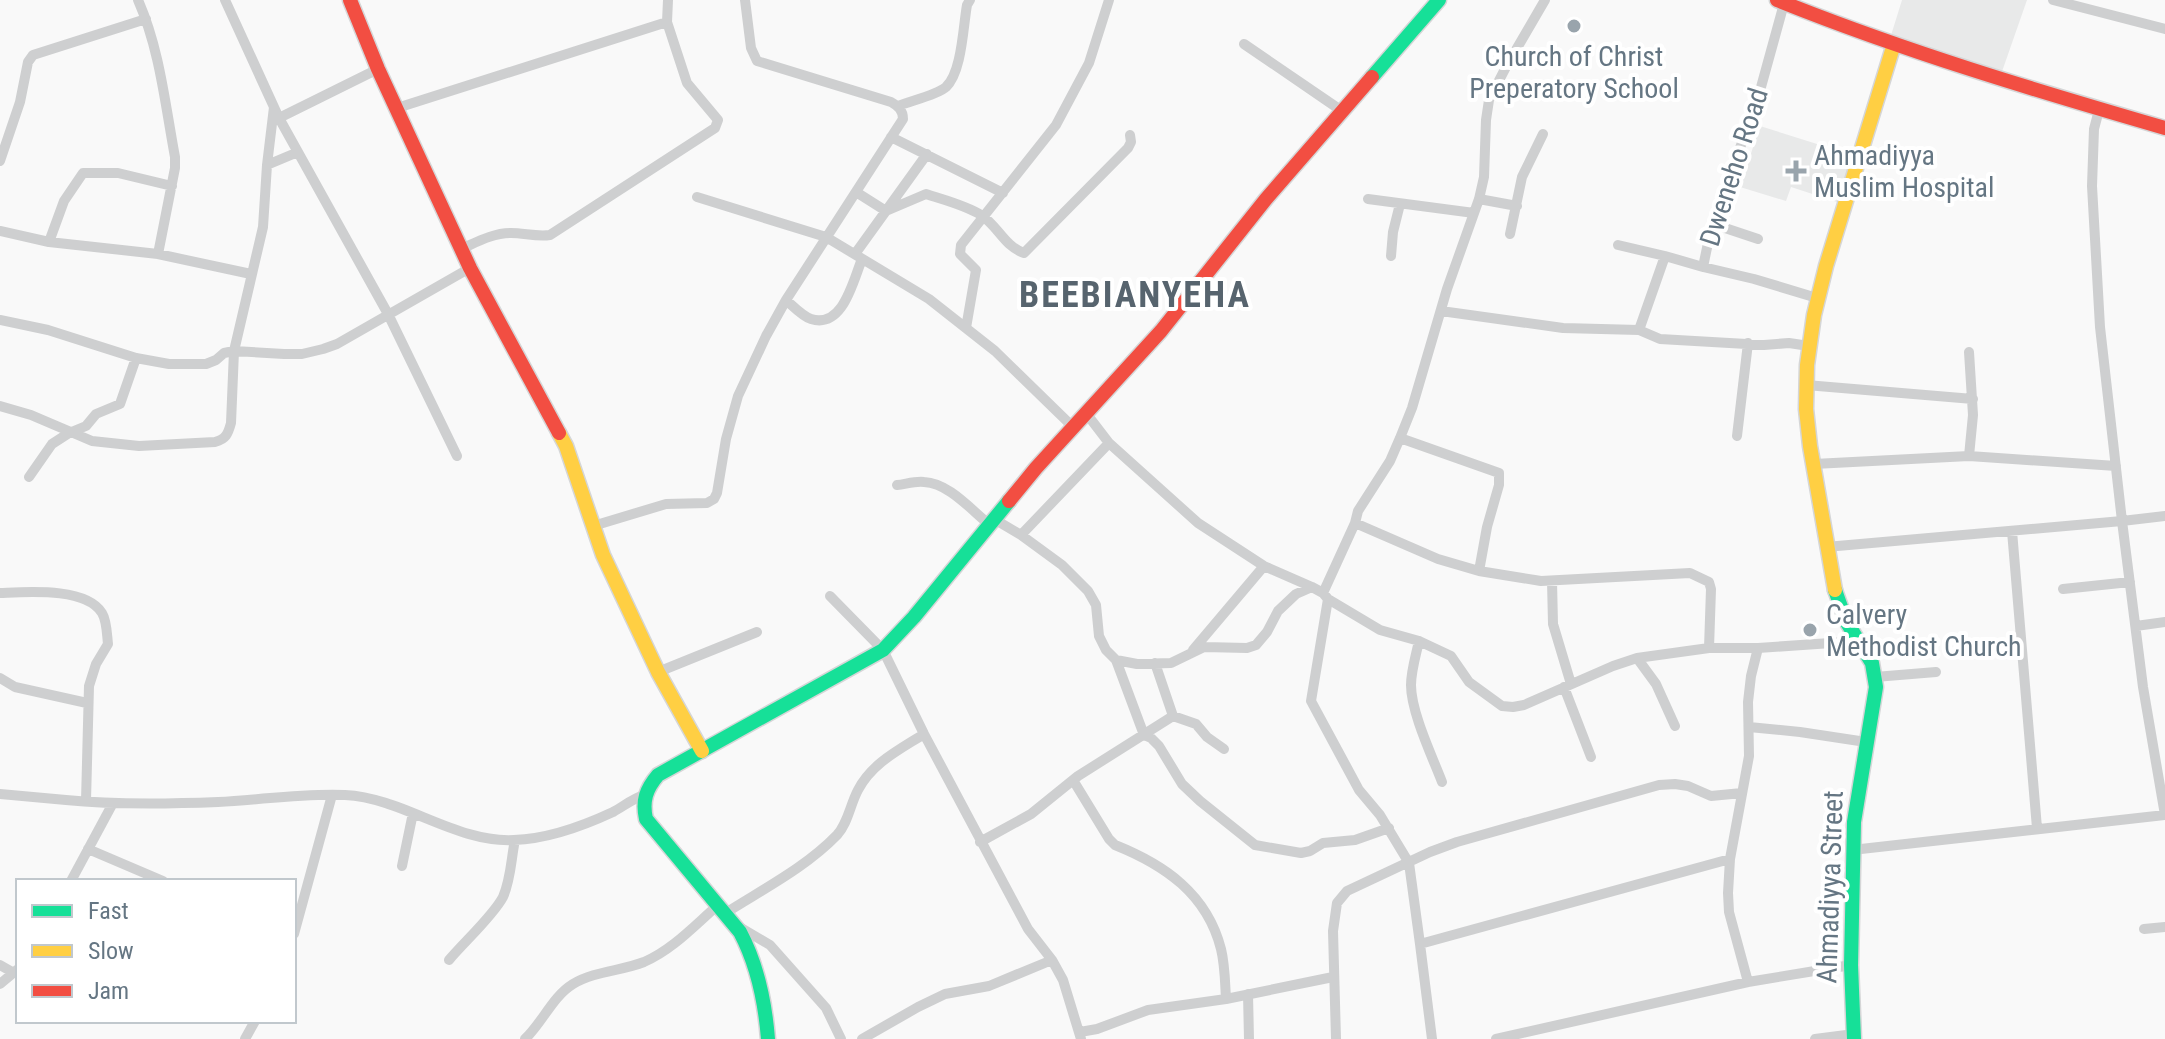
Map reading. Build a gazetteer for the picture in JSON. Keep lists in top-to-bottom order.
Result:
{
  "streets": {
    "street": ["Dweneho Road", "Ahmadiyya Street"]
  },
  "districts": ["BEEBIANYEHA"],
  "places": {
    "other": ["Church of Christ Preperatory School", "Calvery Methodist Church"],
    "health": ["Ahmadiyya Muslim Hospital"]
  },
  "legend": ["Fast", "Slow", "Jam"]
}
